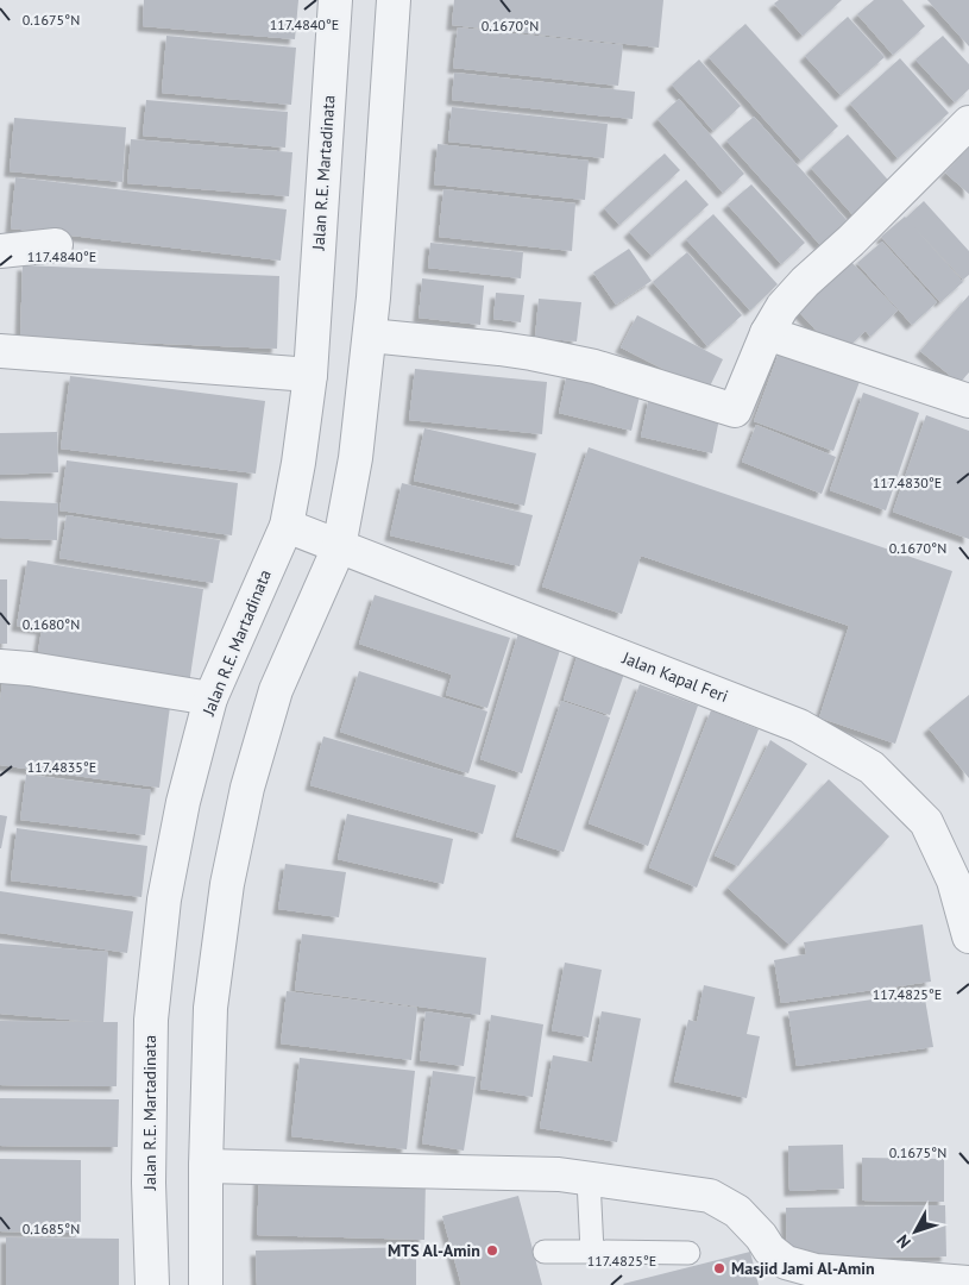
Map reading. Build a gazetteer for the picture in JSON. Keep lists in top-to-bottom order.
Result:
{
  "streets": {
    "street": ["Jalan R.E. Martadinata", "Jalan Kapal Feri"]
  },
  "crossings": [
    ["Jalan R.E. Martadinata", "Jalan Kapal Feri"]
  ],
  "places": ["MTS Al-Amin", "Masjid Jami Al-Amin"],
  "north": "bottom left",
  "coordinates": [
    "0.1675°N",
    "117.4840°E",
    "0.1670°N",
    "117.4830°E",
    "0.1680°N",
    "117.4835°E",
    "117.4825°E",
    "0.1685°N"
  ]
}
